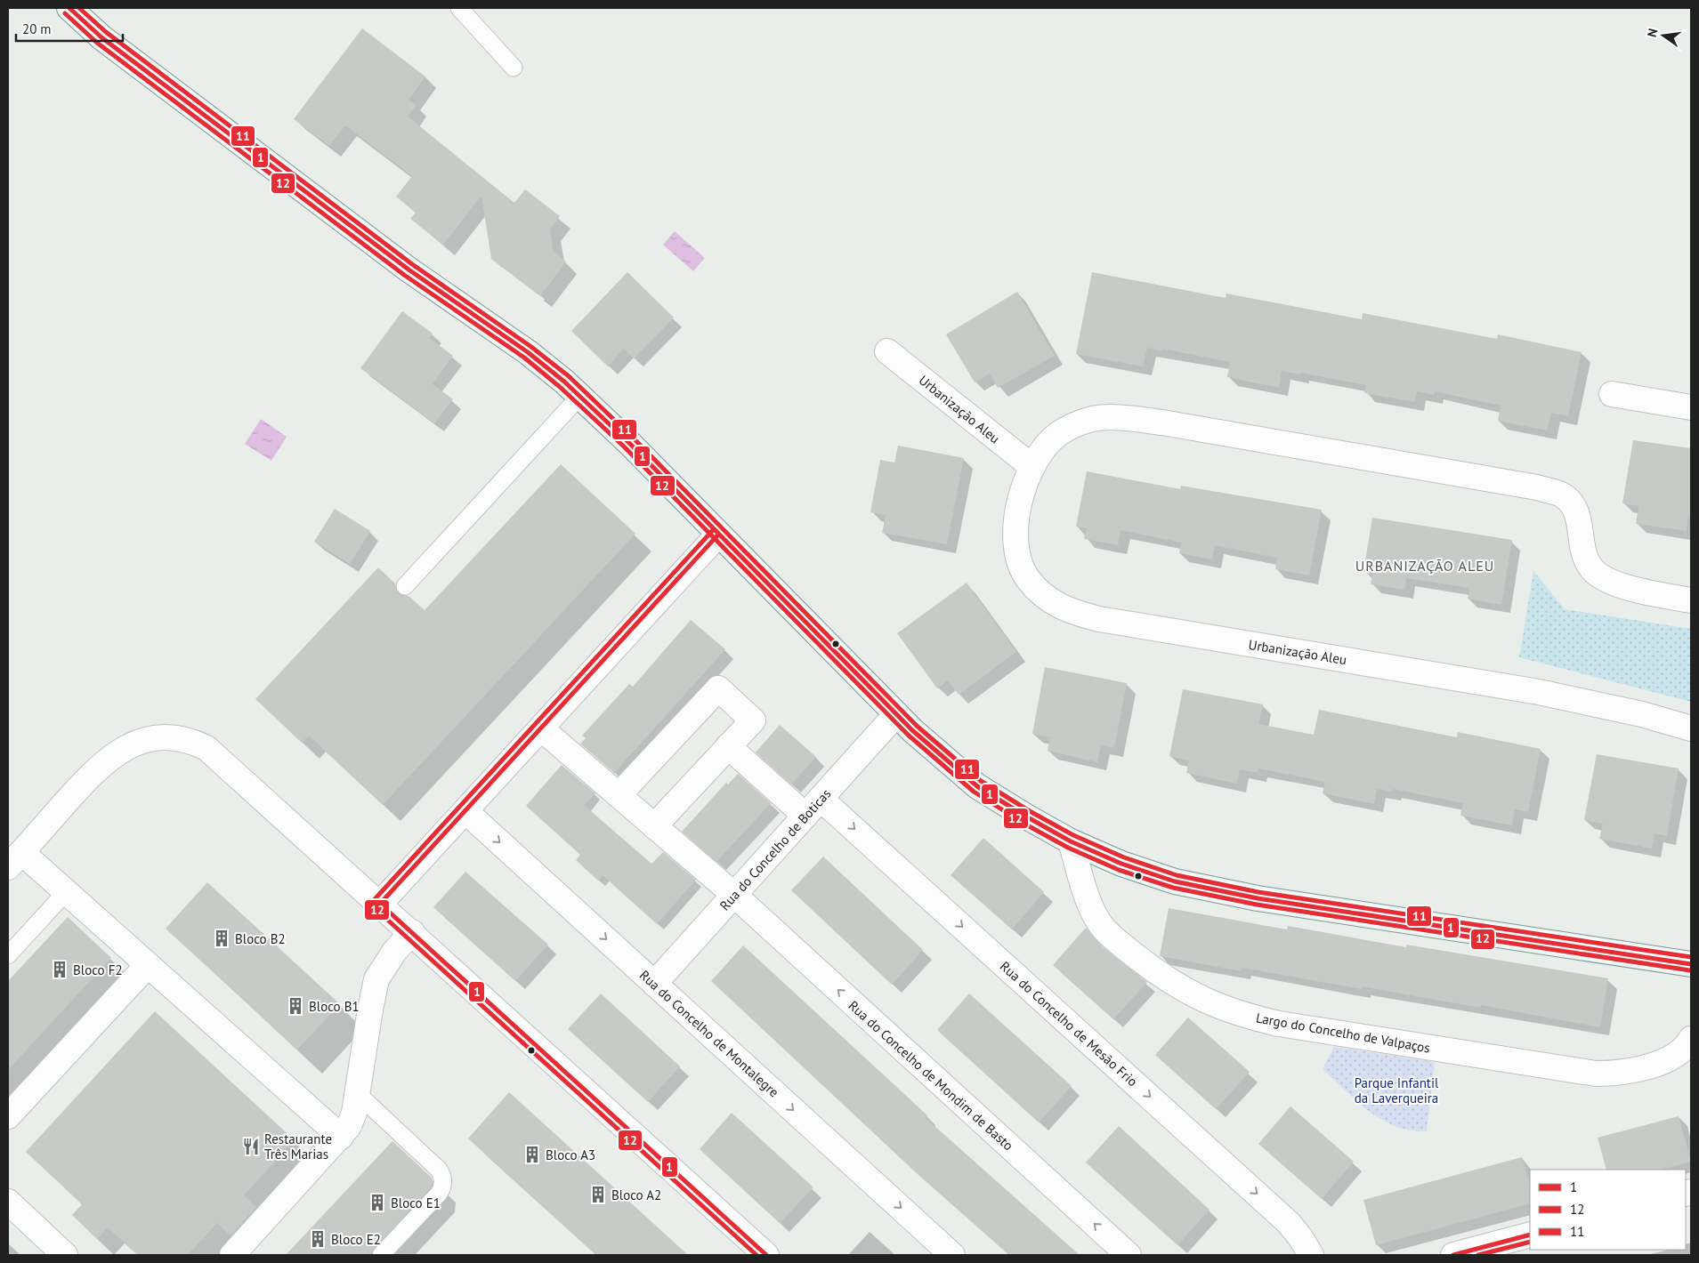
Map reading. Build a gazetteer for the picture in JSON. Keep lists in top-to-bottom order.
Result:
{
  "streets": {
    "street": [
      "Urbanização Aleu",
      "Rua do Concelho de Boticas",
      "Rua do Concelho de Mesão Frio",
      "Largo do Concelho de Valpaços",
      "Rua do Concelho de Montalegre",
      "Rua do Concelho de Mondim de Basto"
    ]
  },
  "crossings": [
    ["Rua do Concelho de Boticas", "Rua do Concelho de Mesão Frio"],
    ["Rua do Concelho de Boticas", "Rua do Concelho de Montalegre"],
    ["Rua do Concelho de Boticas", "Rua do Concelho de Mondim de Basto"]
  ],
  "one_way": ["Rua do Concelho de Mondim de Basto"],
  "districts": ["URBANIZAÇÃO ALEU"],
  "parks": ["Parque Infantil da Laverqueira"],
  "places": {
    "building": [
      "Bloco B2",
      "Bloco F2",
      "Bloco B1",
      "Bloco A3",
      "Bloco A2",
      "Bloco E1",
      "Bloco E2"
    ],
    "restaurant": ["Restaurante Três Marias"]
  },
  "lines": ["transit line 1", "transit line 11", "transit line 12"],
  "legend": ["1", "12", "11"],
  "scale_bar": "20 m",
  "north": "left"
}
